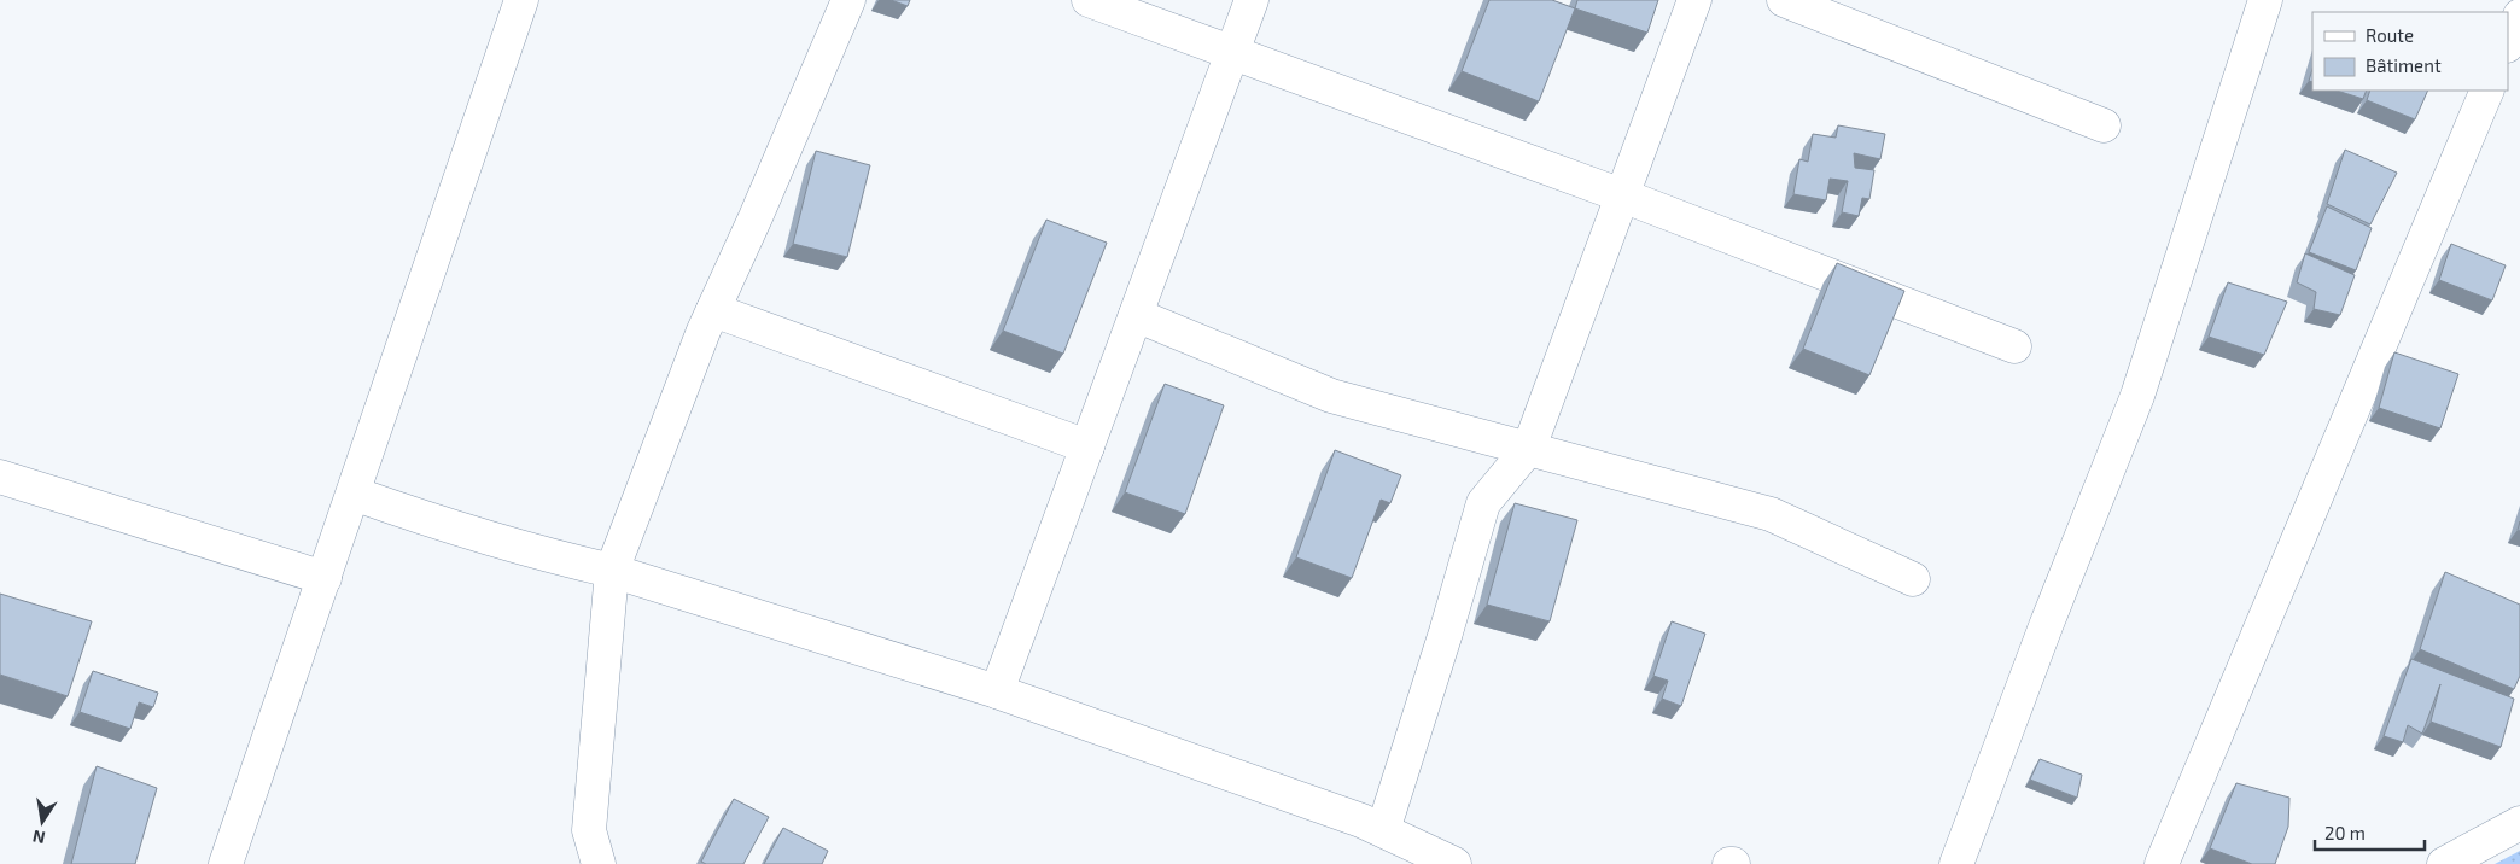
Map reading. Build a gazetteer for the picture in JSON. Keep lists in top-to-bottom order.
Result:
{
  "legend": ["Route", "Bâtiment"],
  "scale_bar": "20 m",
  "north": "bottom"
}
